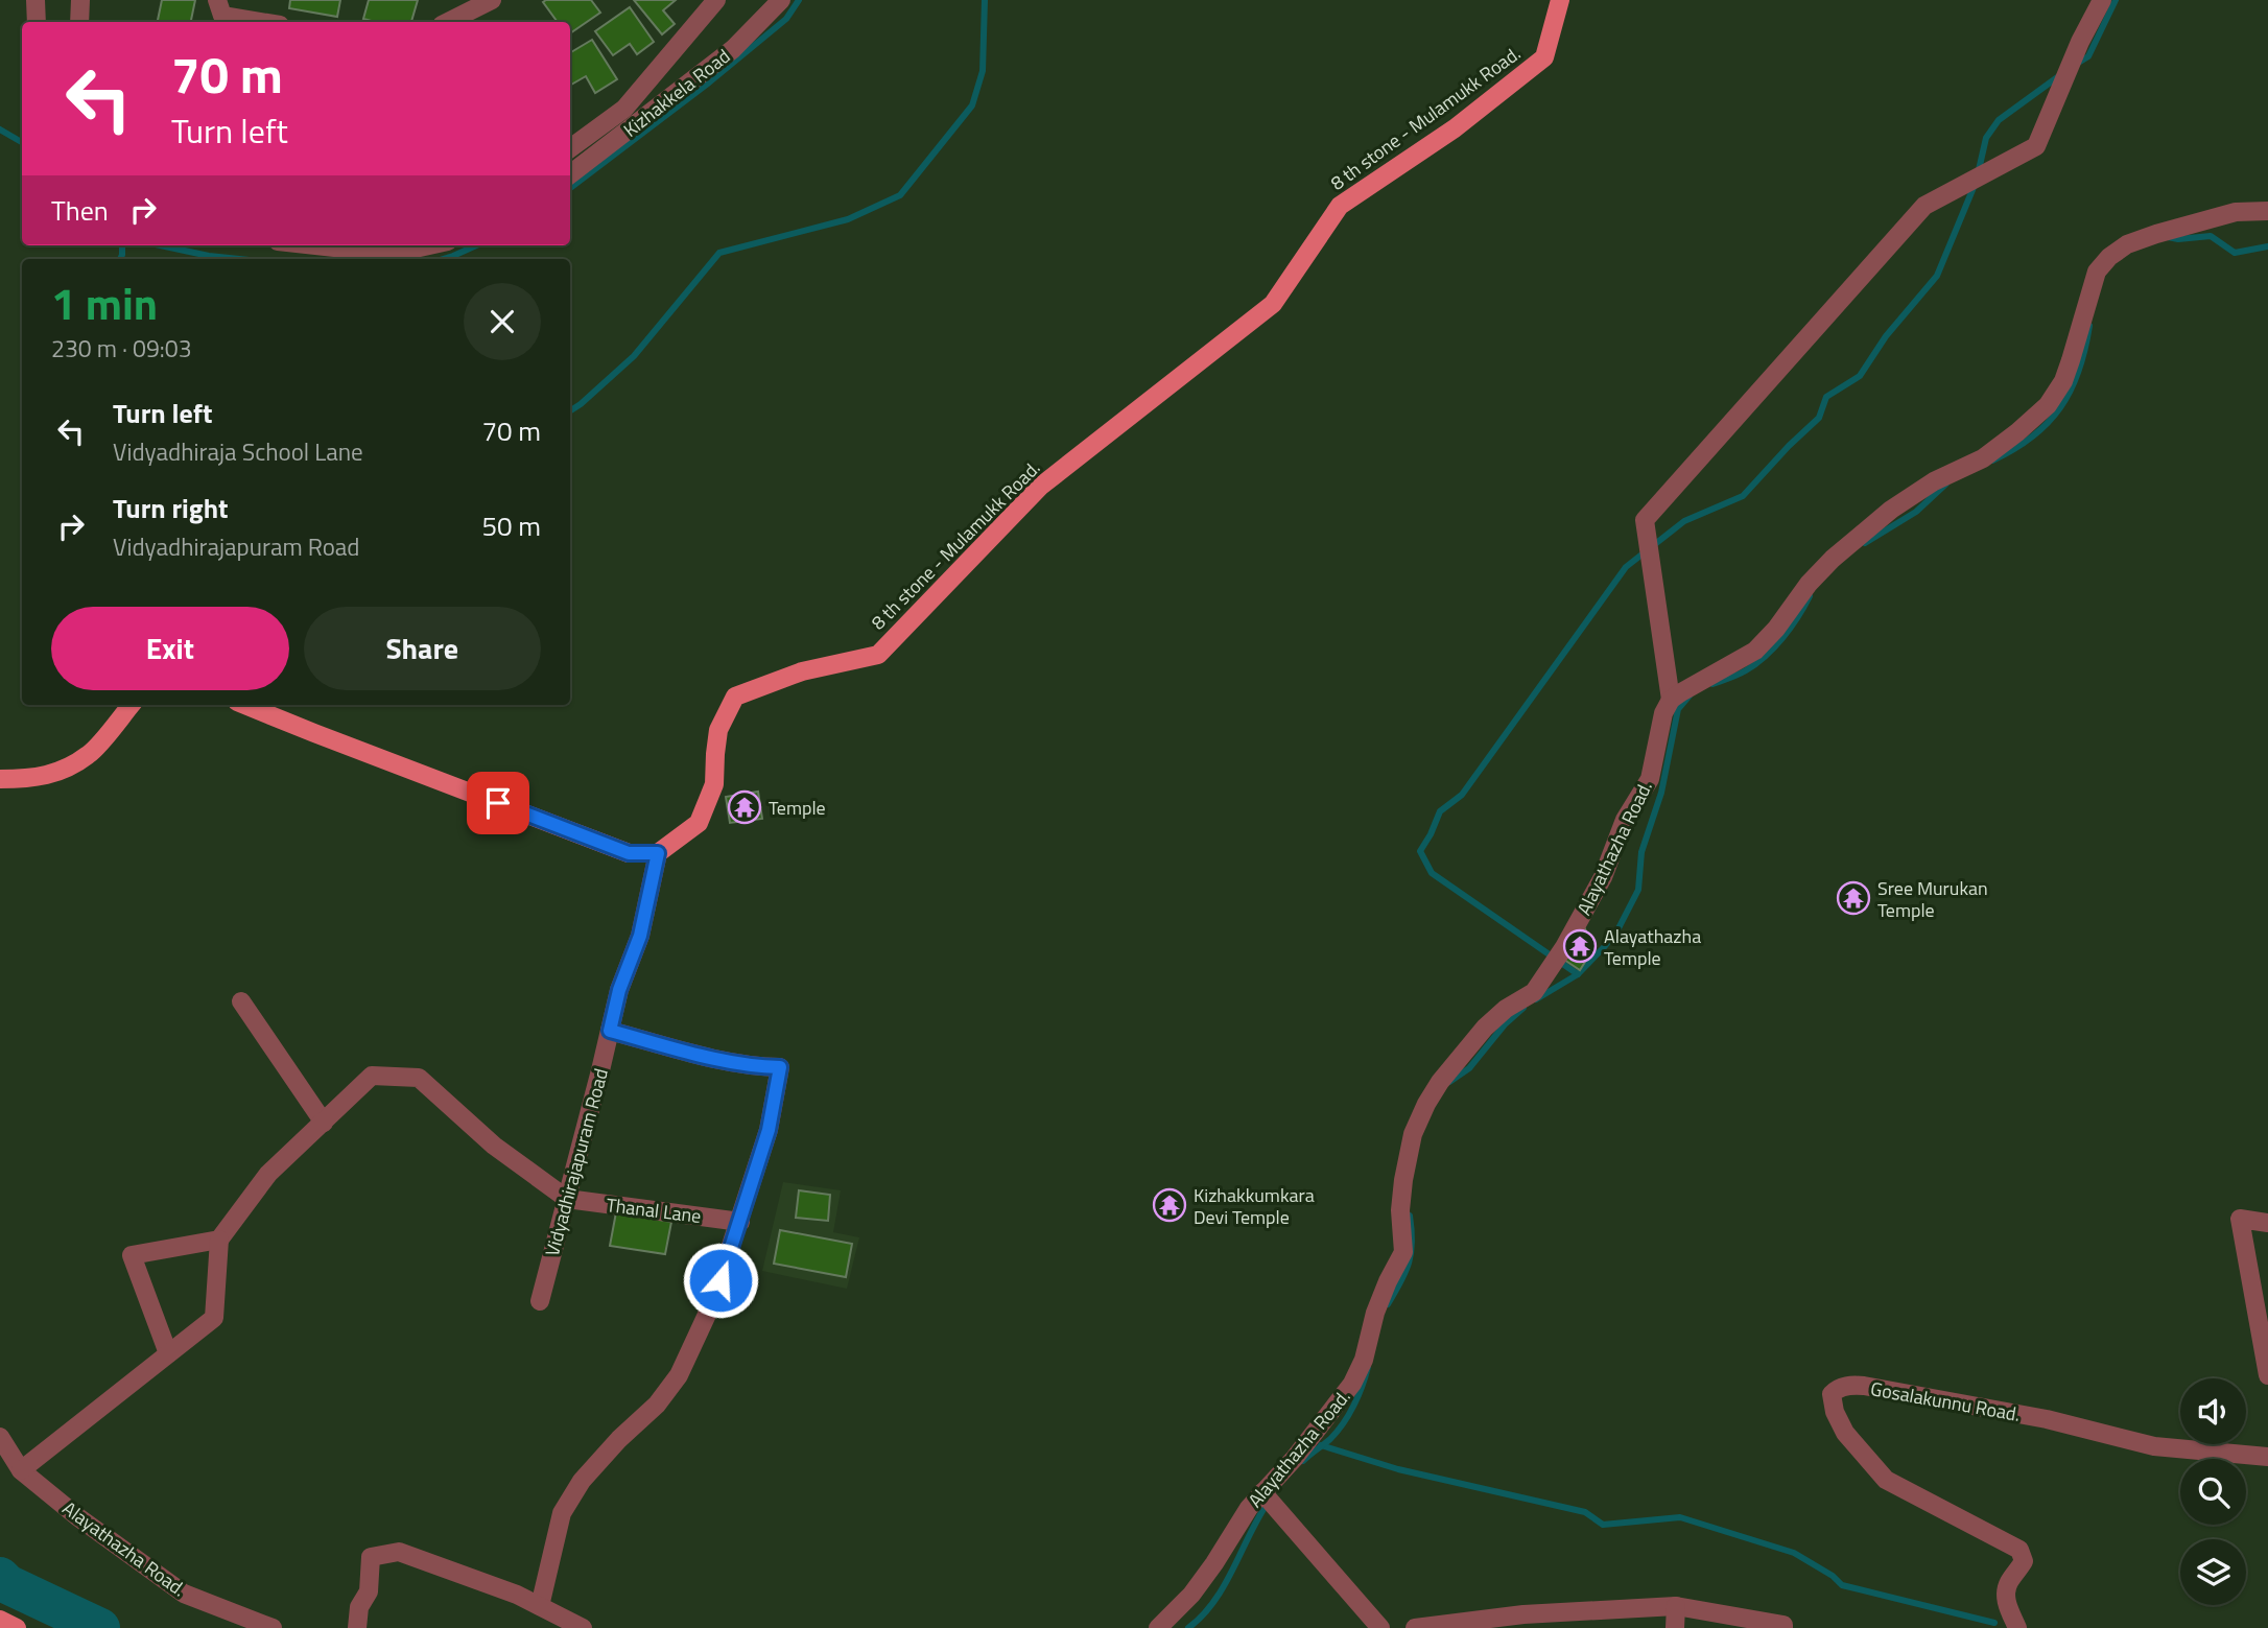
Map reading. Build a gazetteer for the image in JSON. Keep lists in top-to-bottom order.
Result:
{
  "streets": {
    "main road": ["8 th stone - Mulamukk Road."],
    "street": [
      "Kizhakkela Road",
      "Alayathazha Road.",
      "Vidyadhirajapuram Road",
      "Thanal Lane",
      "Gosalakunnu Road."
    ]
  },
  "crossings": [
    ["8 th stone - Mulamukk Road.", "Vidyadhirajapuram Road"],
    ["Vidyadhirajapuram Road", "Thanal Lane"]
  ],
  "places": {
    "temple": [
      "Temple",
      "Sree Murukan Temple",
      "Alayathazha Temple",
      "Kizhakkumkara Devi Temple"
    ]
  },
  "page": {
    "turn": ["70 m", "Turn left"],
    "then": "Then",
    "heading": ["1 min", "230 m · 09:03"],
    "list": [
      {
        "name": "Turn left",
        "note": "Vidyadhiraja School Lane",
        "value": "70 m"
      },
      {
        "name": "Turn right",
        "note": "Vidyadhirajapuram Road",
        "value": "50 m"
      }
    ],
    "buttons": ["Exit", "Share"]
  }
}
